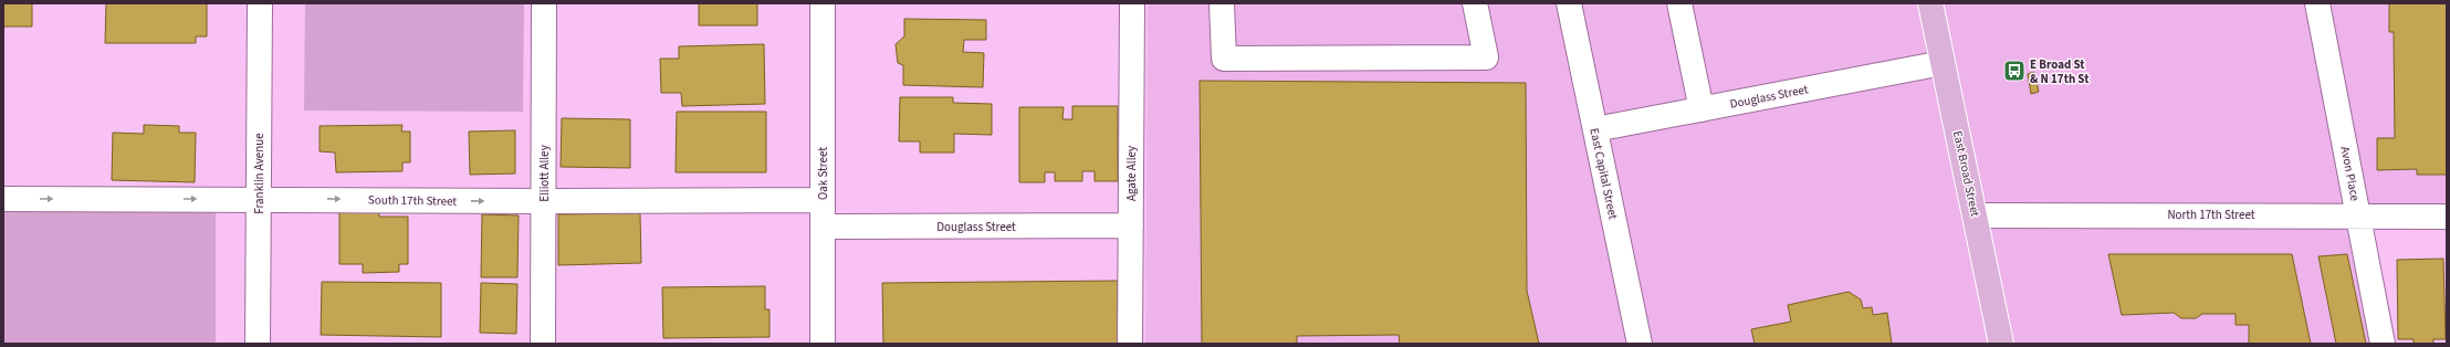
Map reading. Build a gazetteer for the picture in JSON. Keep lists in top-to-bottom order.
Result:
{
  "streets": {
    "main road": ["East Broad Street"],
    "street": [
      "Douglass Street",
      "Franklin Avenue",
      "Elliott Alley",
      "Oak Street",
      "Agate Alley",
      "East Capital Street",
      "Avon Place",
      "South 17th Street",
      "North 17th Street"
    ]
  },
  "crossings": [
    ["Douglass Street", "Oak Street"],
    ["Douglass Street", "Agate Alley"],
    ["Douglass Street", "East Capital Street"],
    ["Douglass Street", "East Broad Street"],
    ["Franklin Avenue", "South 17th Street"],
    ["Elliott Alley", "South 17th Street"],
    ["Oak Street", "South 17th Street"],
    ["East Broad Street", "North 17th Street"],
    ["Avon Place", "North 17th Street"]
  ],
  "one_way": ["South 17th Street"],
  "places": {
    "bus stop": ["E Broad St & N 17th St"]
  }
}
